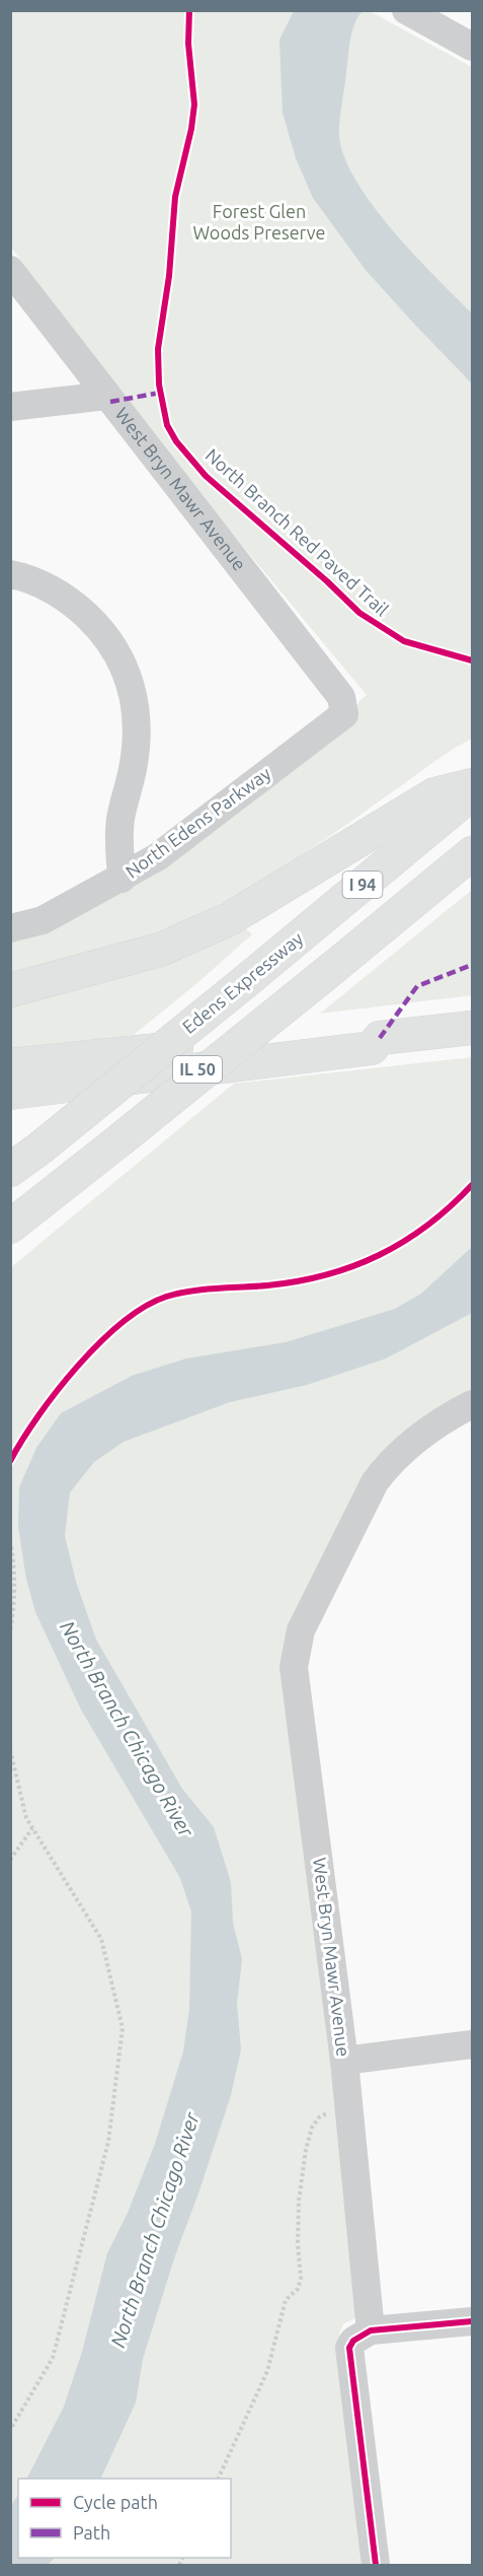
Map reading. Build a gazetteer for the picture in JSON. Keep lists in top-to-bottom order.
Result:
{
  "streets": {
    "main road": ["I 94", "Edens Expressway", "IL 50"],
    "street": ["West Bryn Mawr Avenue", "North Edens Parkway"],
    "cycle path": ["North Branch Red Paved Trail"]
  },
  "crossings": [
    ["West Bryn Mawr Avenue", "North Edens Parkway"]
  ],
  "water": ["North Branch Chicago River"],
  "parks": ["Forest Glen Woods Preserve"],
  "legend": ["Cycle path", "Path"]
}
